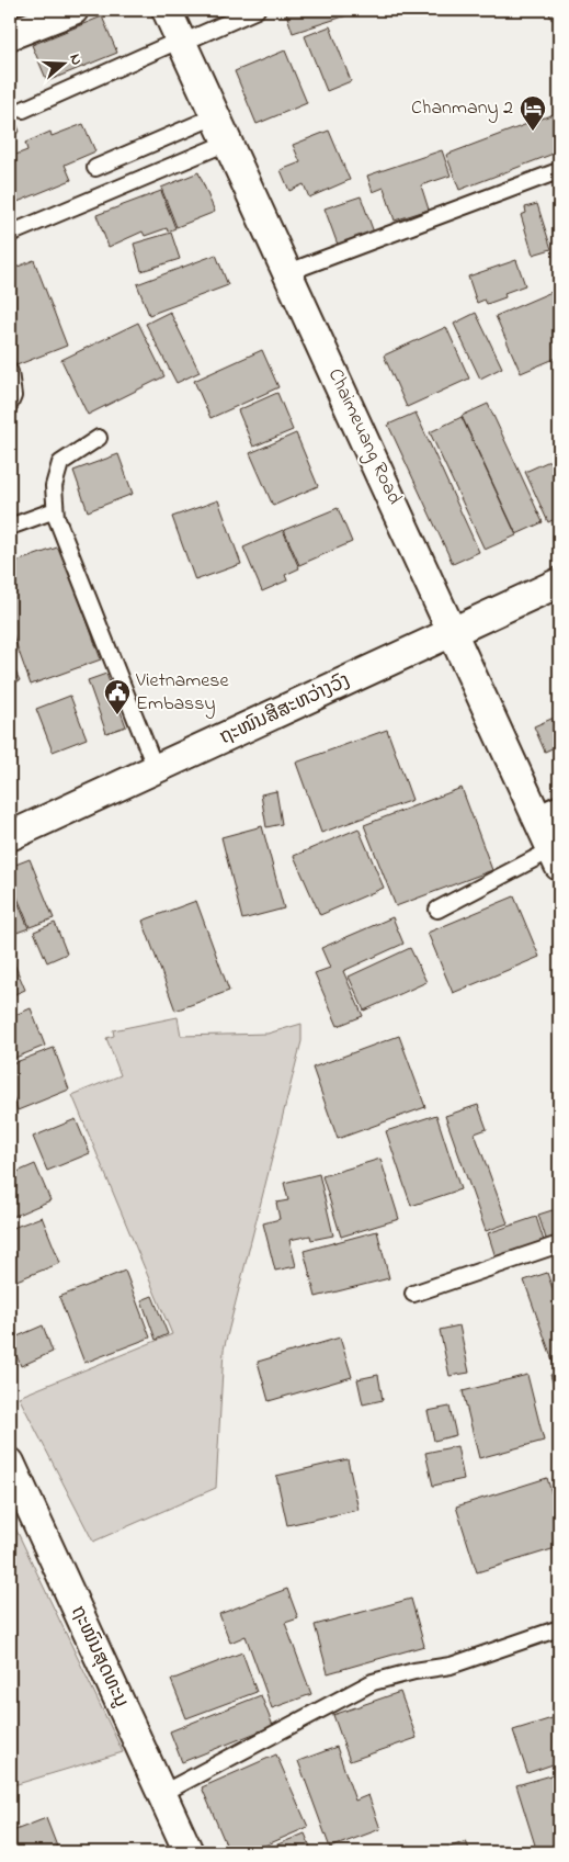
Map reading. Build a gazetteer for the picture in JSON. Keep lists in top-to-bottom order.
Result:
{
  "streets": {
    "street": ["Chaimeuang Road", "ຖະໜົນສີສະຫວ່າງວົງ", "ຖະໜົນສຸດທະນູ"]
  },
  "crossings": [
    ["Chaimeuang Road", "ຖະໜົນສີສະຫວ່າງວົງ"]
  ],
  "places": {
    "hotel": ["Chanmany 2"],
    "public building": ["Vietnamese Embassy"]
  },
  "north": "right"
}
